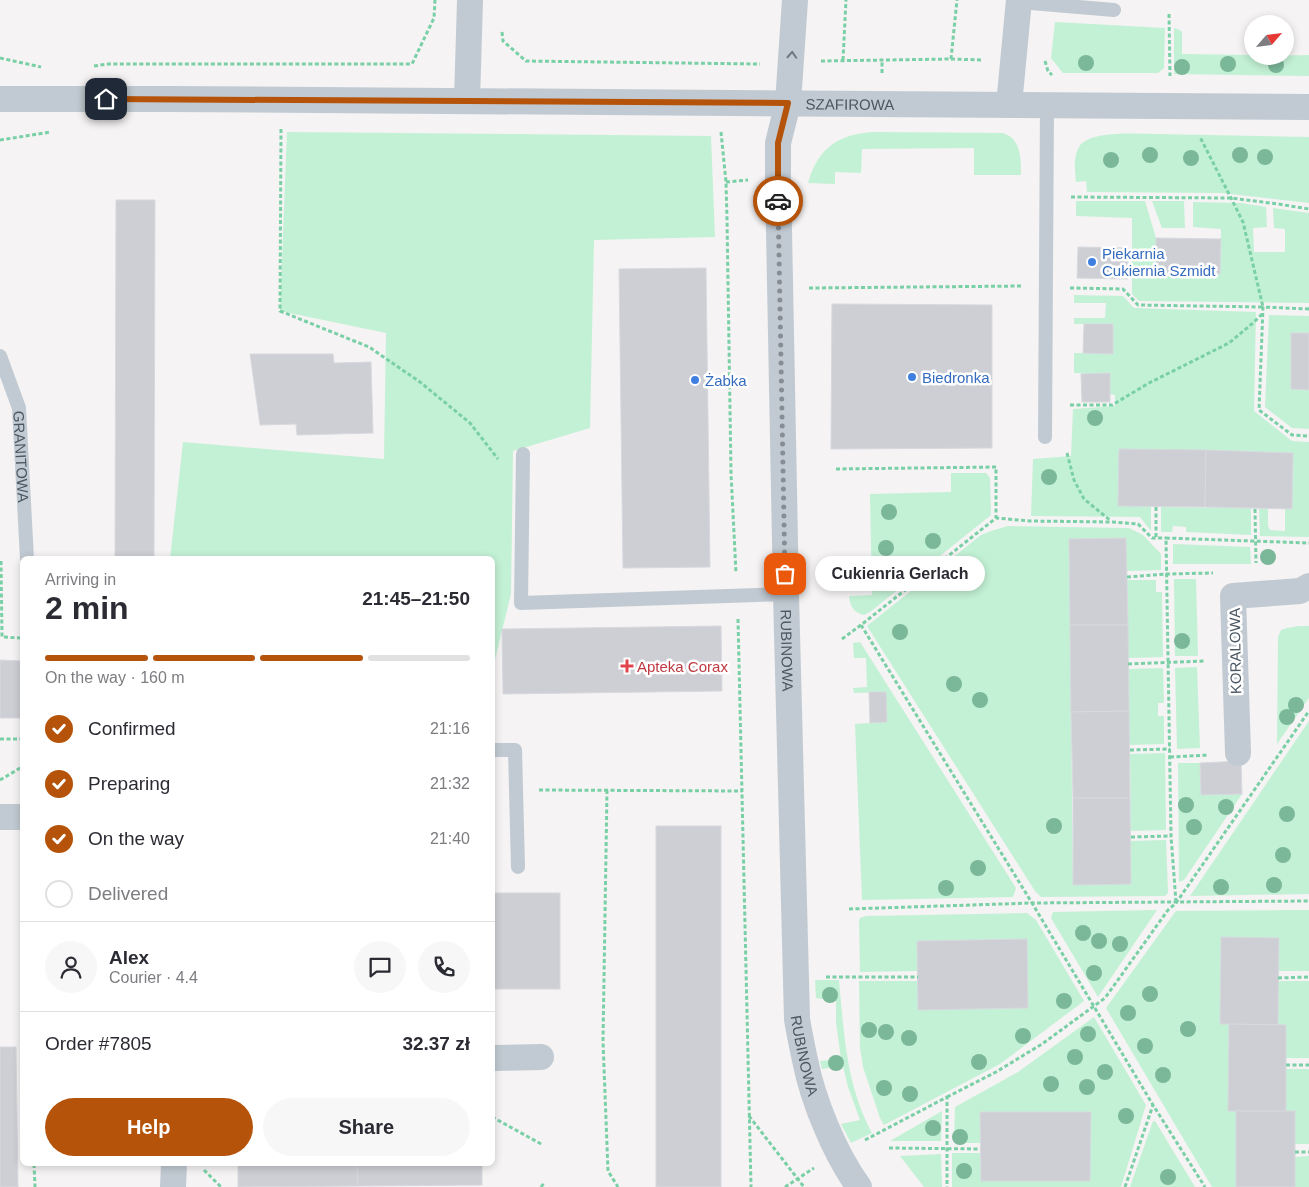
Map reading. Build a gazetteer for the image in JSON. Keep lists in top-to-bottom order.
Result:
{
  "streets": {
    "street": ["SZAFIROWA", "RUBINOWA", "KORALOWA"],
    "lane": ["GRANITOWA"]
  },
  "crossings": [
    ["SZAFIROWA", "RUBINOWA"]
  ],
  "places": {
    "other": [
      "Piekarnia Cukiernia Szmidt",
      "Biedronka",
      "Żabka",
      "Cukienria Gerlach"
    ],
    "health": ["Apteka Corax"]
  },
  "north": "top right",
  "page": {
    "bubble": "Cukienria Gerlach",
    "heading": ["2 min", "Arriving in", "21:45–21:50"],
    "panel": [
      "Alex",
      "Courier · 4.4",
      "Order #7805",
      "32.37 zł"
    ],
    "bar": "On the way · 160 m",
    "list": [
      ["Confirmed", "21:16"],
      ["Preparing", "21:32"],
      ["On the way", "21:40"],
      "Delivered"
    ],
    "buttons": ["Help", "Share"]
  }
}
